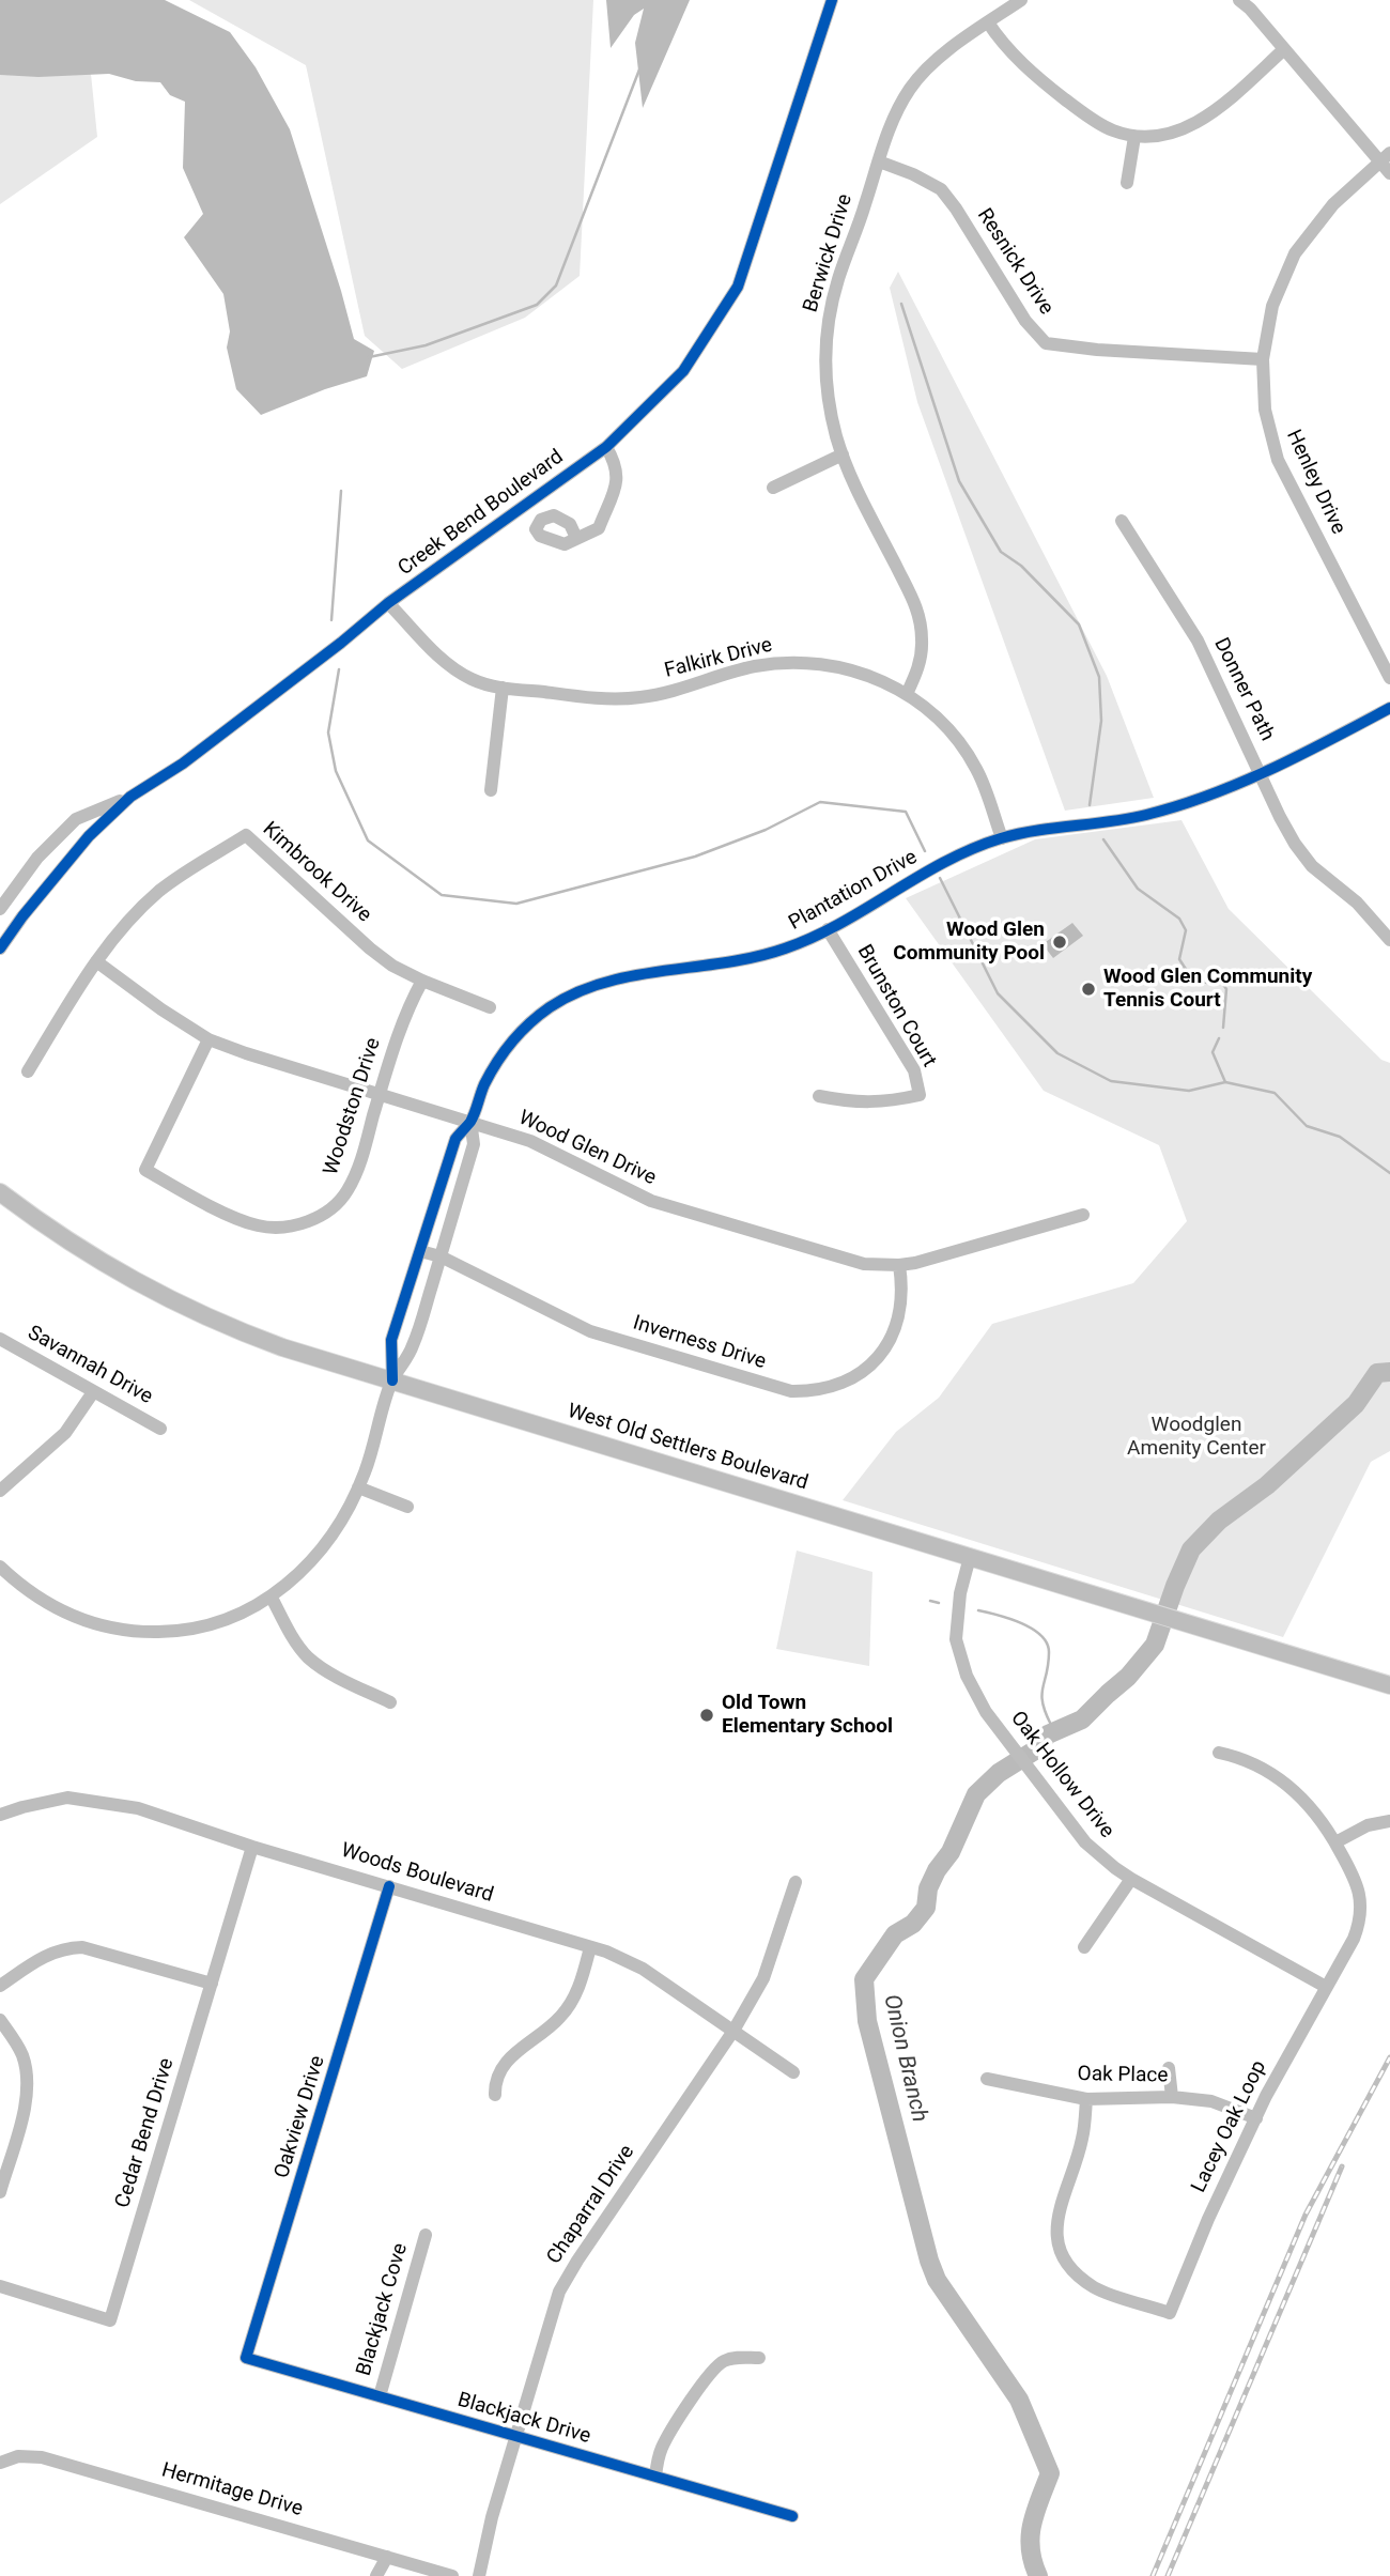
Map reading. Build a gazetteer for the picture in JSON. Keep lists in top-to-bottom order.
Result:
{
  "streets": {
    "main road": ["West Old Settlers Boulevard"],
    "street": [
      "Berwick Drive",
      "Resnick Drive",
      "Henley Drive",
      "Creek Bend Boulevard",
      "Falkirk Drive",
      "Donner Path",
      "Kimbrook Drive",
      "Plantation Drive",
      "Brunston Court",
      "Woodston Drive",
      "Wood Glen Drive",
      "Inverness Drive",
      "Savannah Drive",
      "Oak Hollow Drive",
      "Woods Boulevard",
      "Oak Place",
      "Oakview Drive",
      "Lacey Oak Loop",
      "Cedar Bend Drive",
      "Chaparral Drive",
      "Blackjack Cove",
      "Blackjack Drive",
      "Hermitage Drive"
    ]
  },
  "crossings": [
    ["Berwick Drive", "Resnick Drive"],
    ["Berwick Drive", "Falkirk Drive"],
    ["Resnick Drive", "Henley Drive"],
    ["Creek Bend Boulevard", "Falkirk Drive"],
    ["Falkirk Drive", "Plantation Drive"],
    ["Donner Path", "Plantation Drive"],
    ["Kimbrook Drive", "Woodston Drive"],
    ["Kimbrook Drive", "Wood Glen Drive"],
    ["Plantation Drive", "Brunston Court"],
    ["Plantation Drive", "Wood Glen Drive"],
    ["Plantation Drive", "Inverness Drive"],
    ["Plantation Drive", "West Old Settlers Boulevard"],
    ["Woodston Drive", "Wood Glen Drive"],
    ["Wood Glen Drive", "Inverness Drive"],
    ["West Old Settlers Boulevard", "Oak Hollow Drive"],
    ["Oak Hollow Drive", "Lacey Oak Loop"],
    ["Woods Boulevard", "Oakview Drive"],
    ["Woods Boulevard", "Cedar Bend Drive"],
    ["Woods Boulevard", "Chaparral Drive"],
    ["Oak Place", "Lacey Oak Loop"],
    ["Oakview Drive", "Blackjack Drive"],
    ["Chaparral Drive", "Blackjack Drive"],
    ["Blackjack Cove", "Blackjack Drive"]
  ],
  "water": ["Onion Branch"],
  "parks": ["Woodglen Amenity Center"],
  "places": ["Wood Glen Community Pool", "Wood Glen Community Tennis Court", "Old Town Elementary School"]
}
